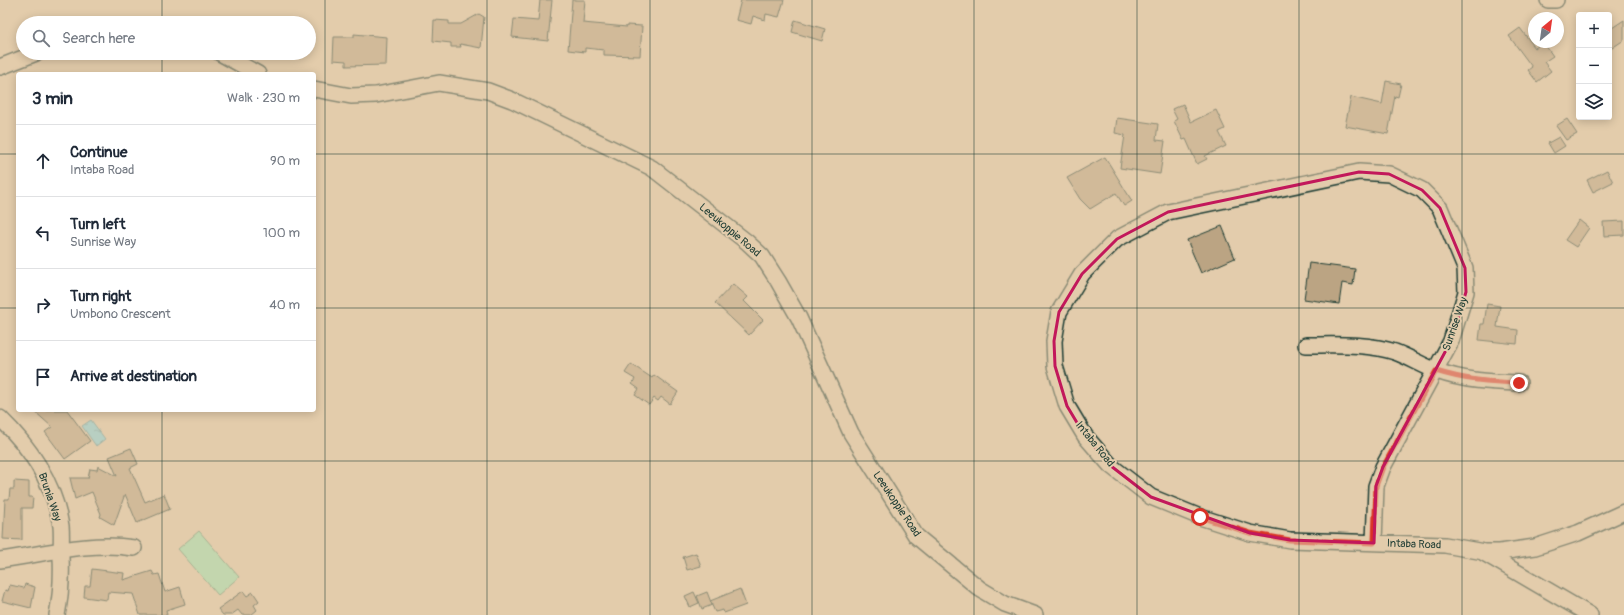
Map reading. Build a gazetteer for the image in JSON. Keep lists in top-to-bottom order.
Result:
{
  "streets": {
    "street": [
      "Leeukoppie Road",
      "Sunrise Way",
      "Intaba Road",
      "Brunia Way"
    ]
  },
  "crossings": [
    ["Sunrise Way", "Intaba Road"]
  ],
  "north": "top right",
  "page": {
    "map_buttons": ["+", "−"],
    "search": "Search here",
    "heading": ["3 min", "Walk · 230 m"],
    "list": [
      ["Continue", "Intaba Road", "90 m"],
      ["Turn left", "Sunrise Way", "100 m"],
      ["Turn right", "Umbono Crescent", "40 m"],
      "Arrive at destination"
    ]
  }
}
